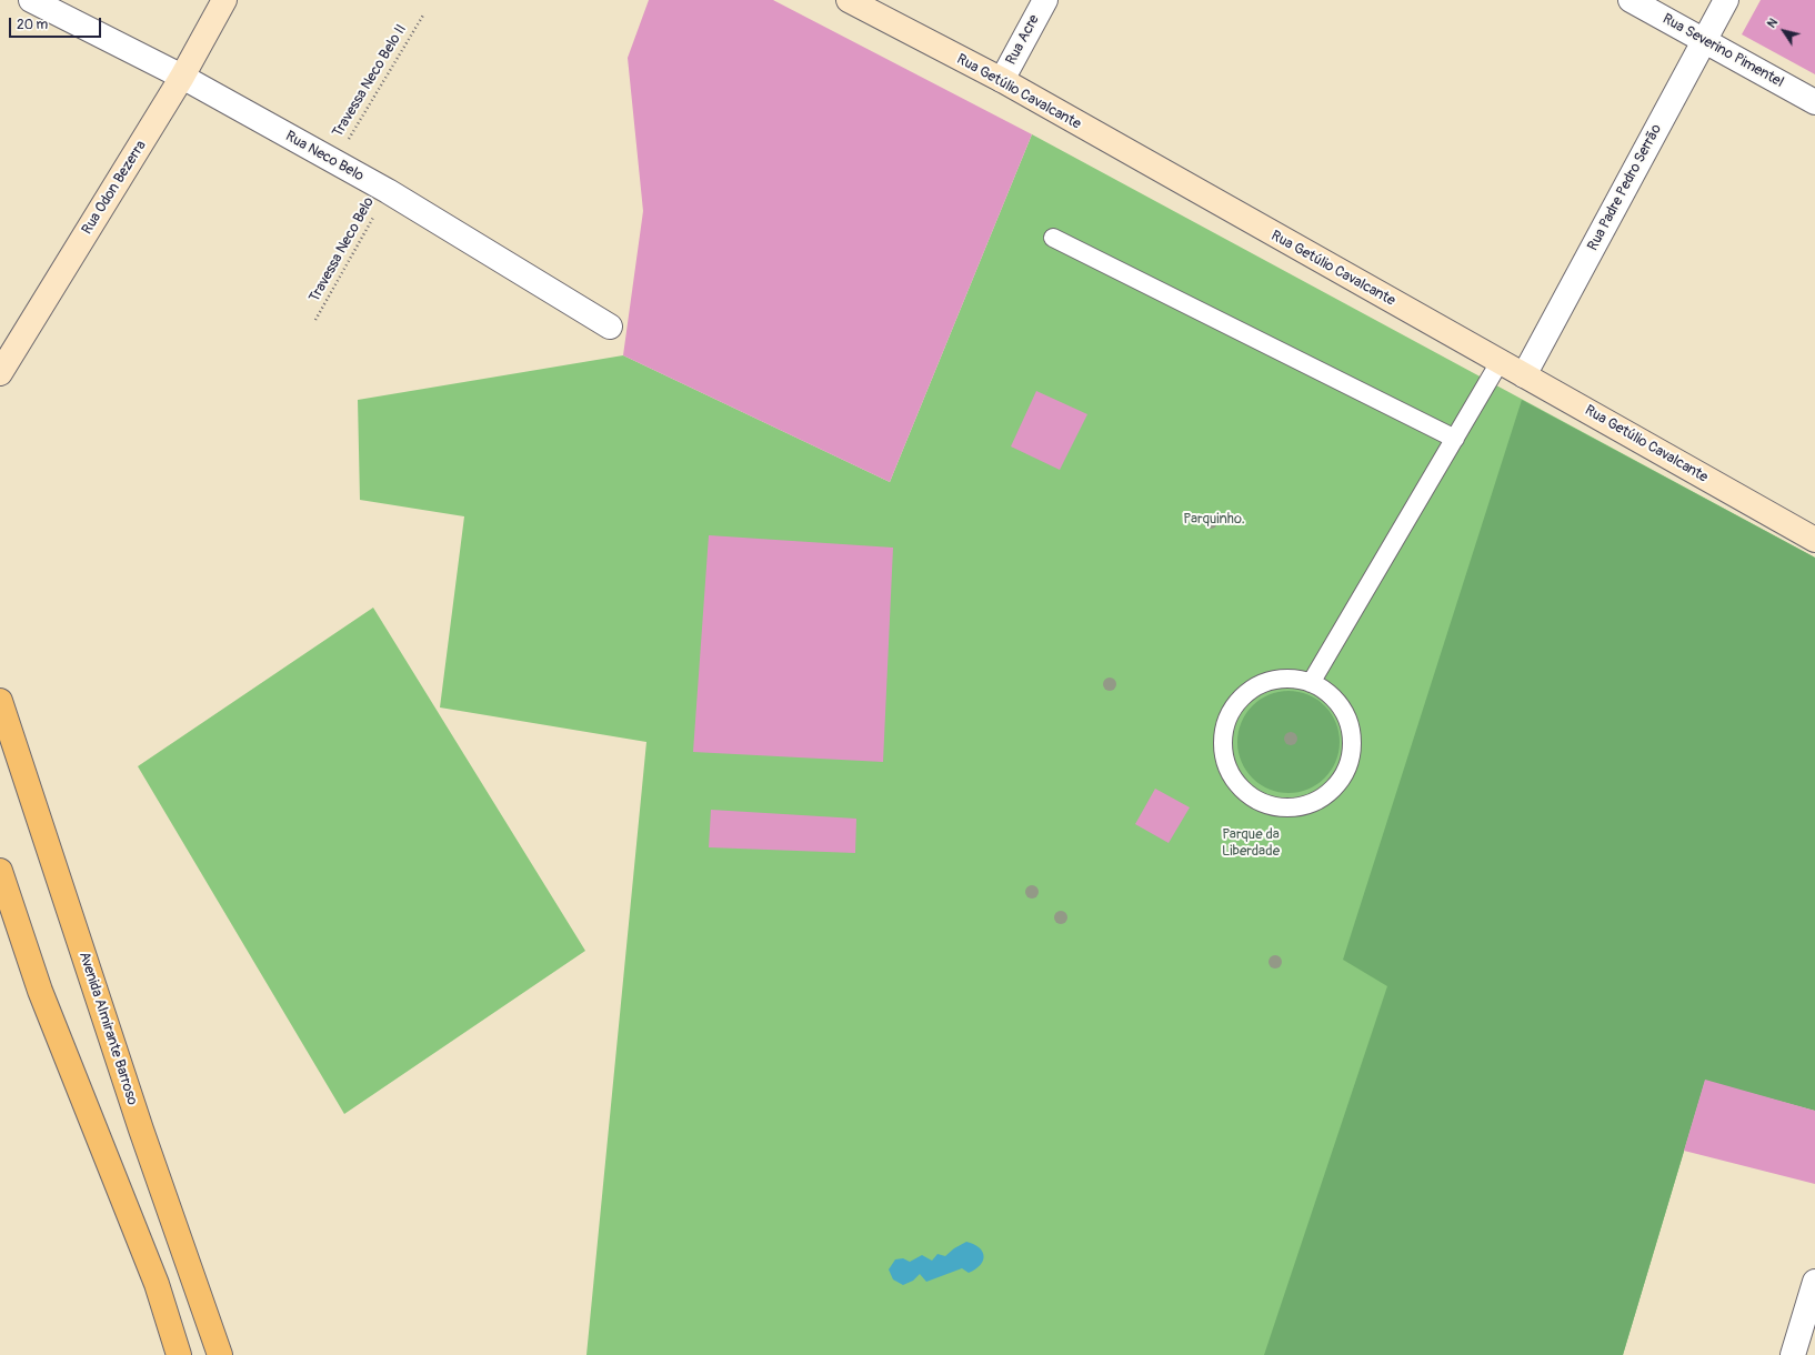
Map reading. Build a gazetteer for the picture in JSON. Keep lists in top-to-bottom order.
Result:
{
  "streets": {
    "main road": ["Avenida Almirante Barroso"],
    "street": [
      "Rua Acre",
      "Rua Severino Pimentel",
      "Rua Getúlio Cavalcante",
      "Rua Neco Belo",
      "Rua Odon Bezerra",
      "Rua Padre Pedro Serrão"
    ],
    "path": ["Travessa Neco Belo II", "Travessa Neco Belo"]
  },
  "crossings": [
    ["Rua Acre", "Rua Getúlio Cavalcante"],
    ["Rua Severino Pimentel", "Rua Padre Pedro Serrão"],
    ["Travessa Neco Belo II", "Rua Neco Belo"],
    ["Rua Getúlio Cavalcante", "Rua Padre Pedro Serrão"],
    ["Rua Neco Belo", "Rua Odon Bezerra"],
    ["Rua Neco Belo", "Travessa Neco Belo"]
  ],
  "parks": ["Parquinho.", "Parque da Liberdade"],
  "scale_bar": "20 m",
  "north": "top left"
}
